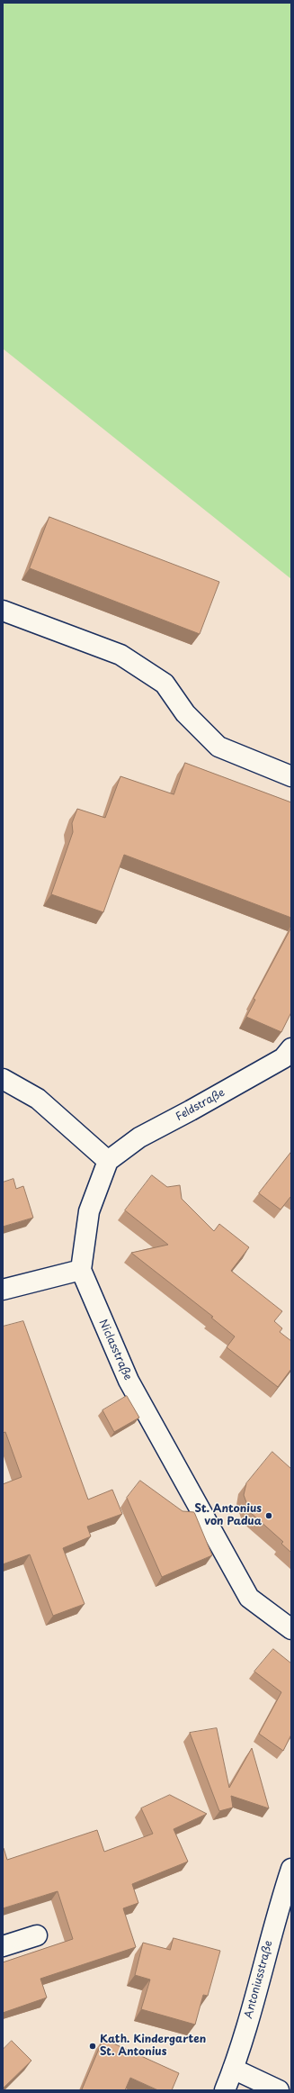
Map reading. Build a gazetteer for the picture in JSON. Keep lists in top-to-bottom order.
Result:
{
  "streets": {
    "street": ["Feldstraße", "Niclasstraße", "Antoniusstraße"]
  },
  "places": ["St. Antonius von Padua", "Kath. Kindergarten St. Antonius"]
}
